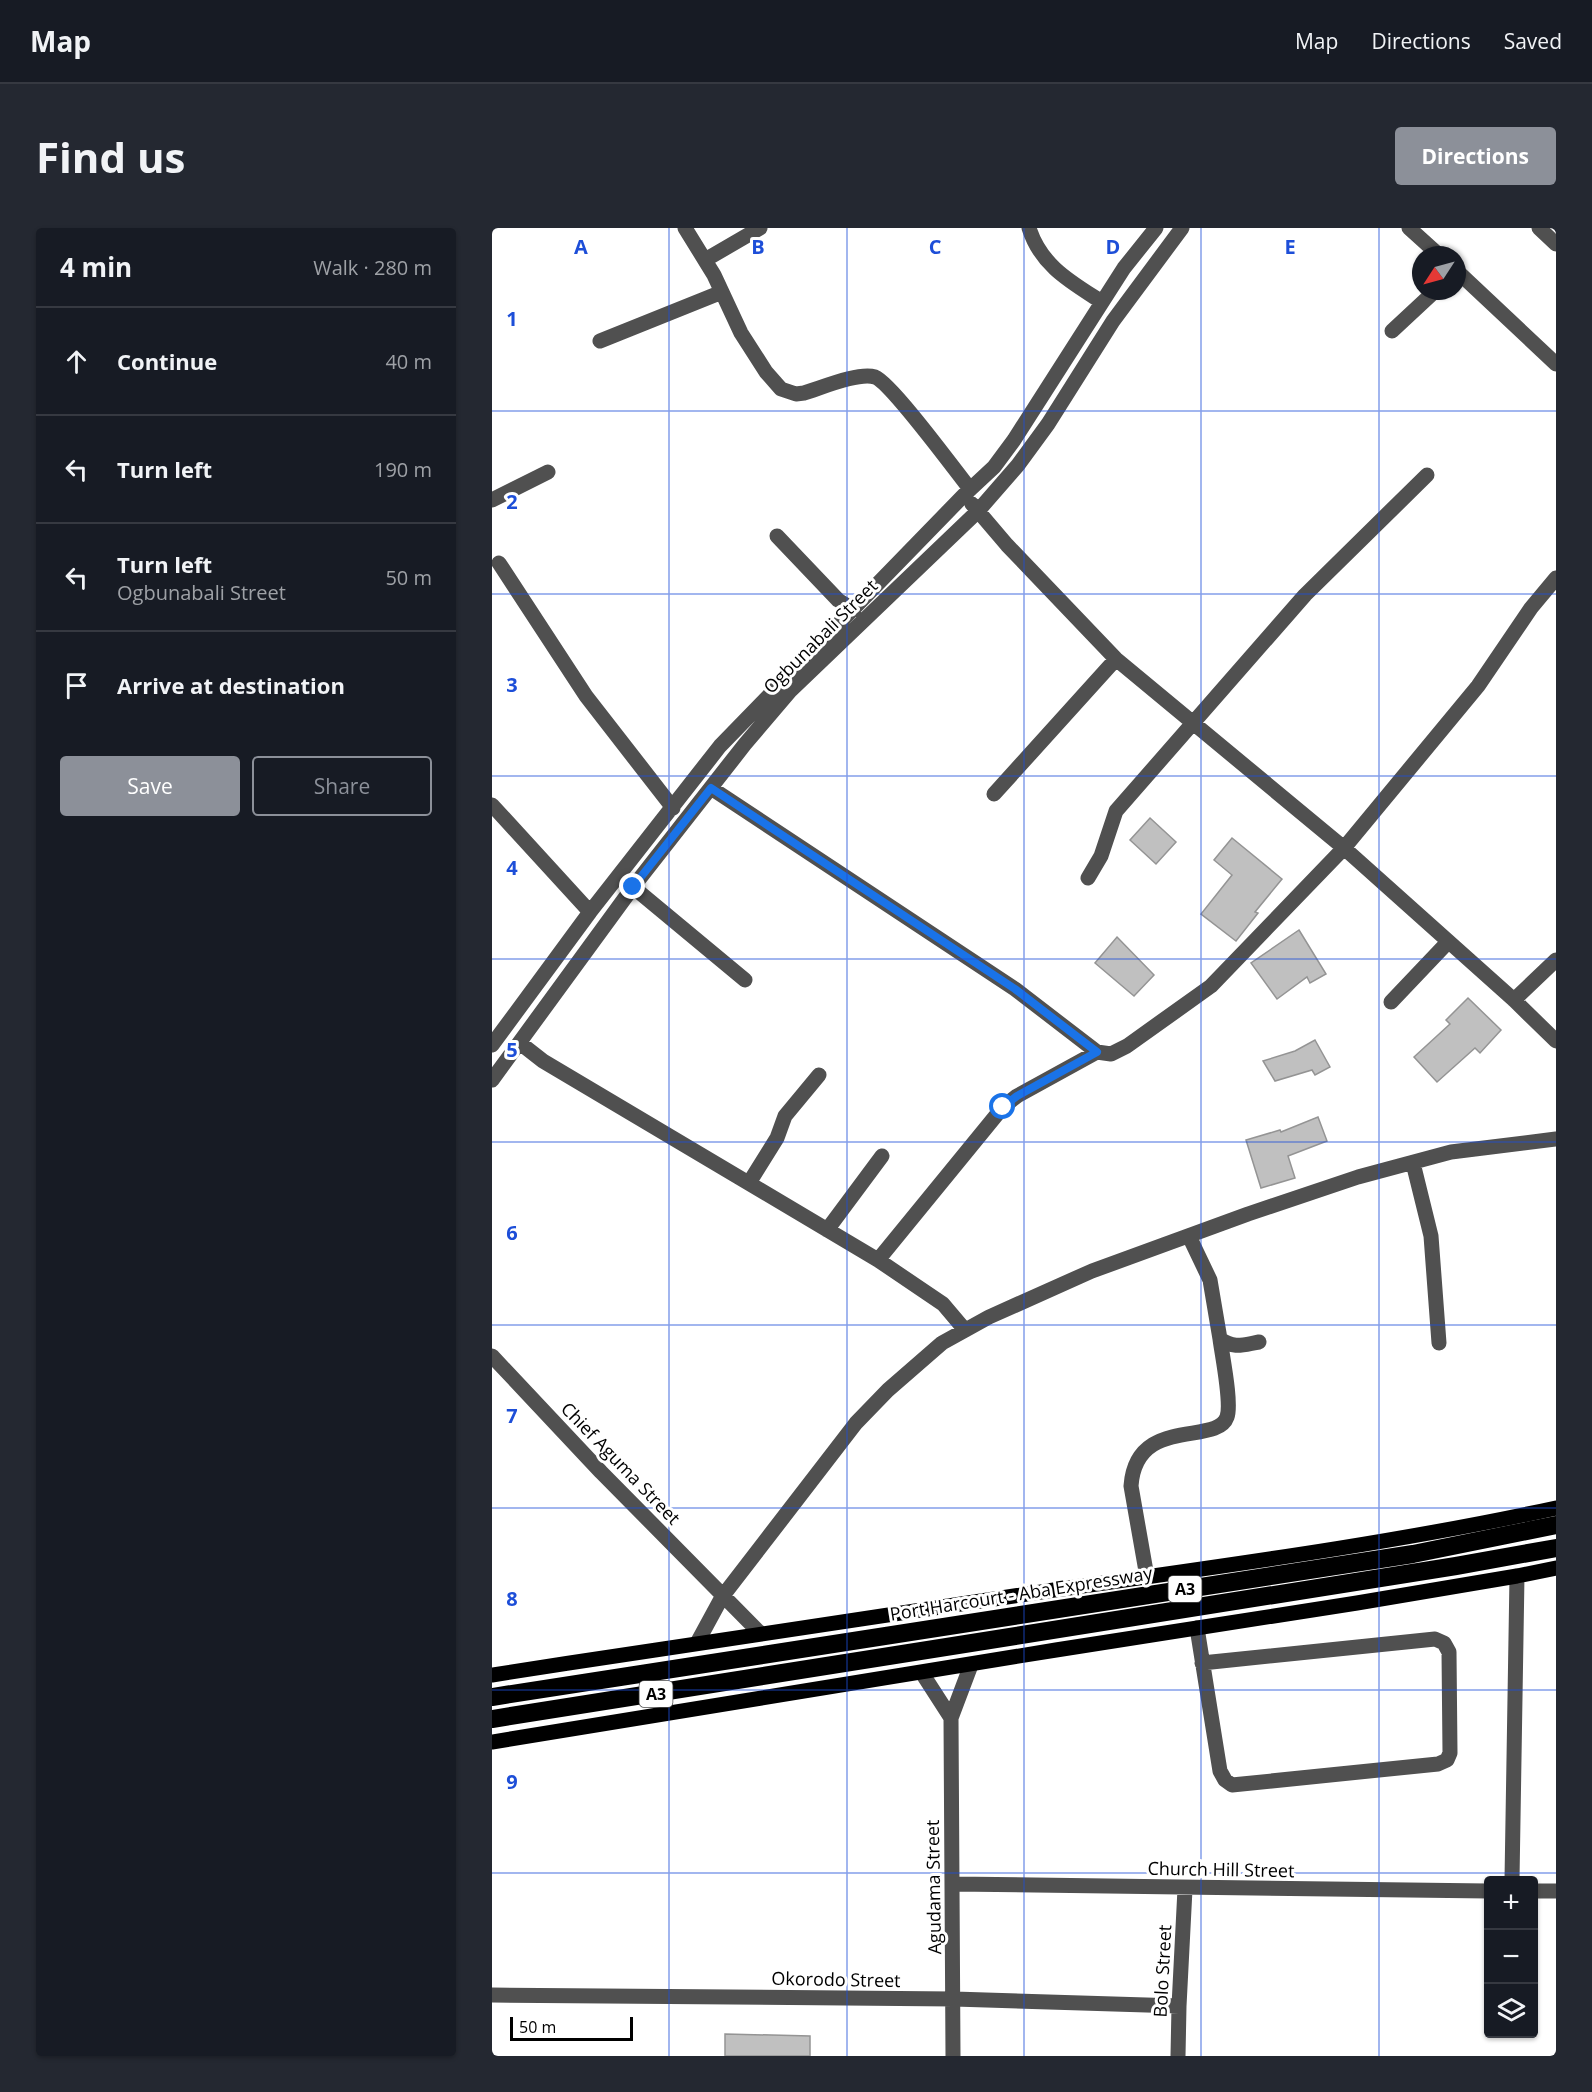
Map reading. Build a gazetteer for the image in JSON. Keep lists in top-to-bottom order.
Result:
{
  "streets": {
    "highway": ["A3", "Port Harcourt - Aba Expressway"],
    "street": [
      "Ogbunabali Street",
      "Chief Aguma Street",
      "Church Hill Street",
      "Agudama Street",
      "Bolo Street",
      "Okorodo Street"
    ]
  },
  "crossings": [
    ["Church Hill Street", "Agudama Street"],
    ["Church Hill Street", "Bolo Street"],
    ["Agudama Street", "Okorodo Street"],
    ["Bolo Street", "Okorodo Street"]
  ],
  "scale_bar": "50 m",
  "north": "bottom left",
  "page": {
    "header": "Map",
    "nav": ["Map", "Directions", "Saved"],
    "buttons": [
      "Directions",
      ["Save", "Share"]
    ],
    "title": "Find us",
    "heading": ["4 min", "Walk · 280 m"],
    "list": [
      ["Continue", "40 m"],
      ["Turn left", "190 m"],
      ["Turn left", "Ogbunabali Street", "50 m"],
      "Arrive at destination"
    ],
    "map_buttons": ["+", "−"],
    "scale": "50 m"
  },
  "grid": {
    "columns": [
      "A",
      "B",
      "C",
      "D",
      "E"
    ],
    "rows": [
      "1",
      "2",
      "3",
      "4",
      "5",
      "6",
      "7",
      "8",
      "9"
    ]
  }
}
